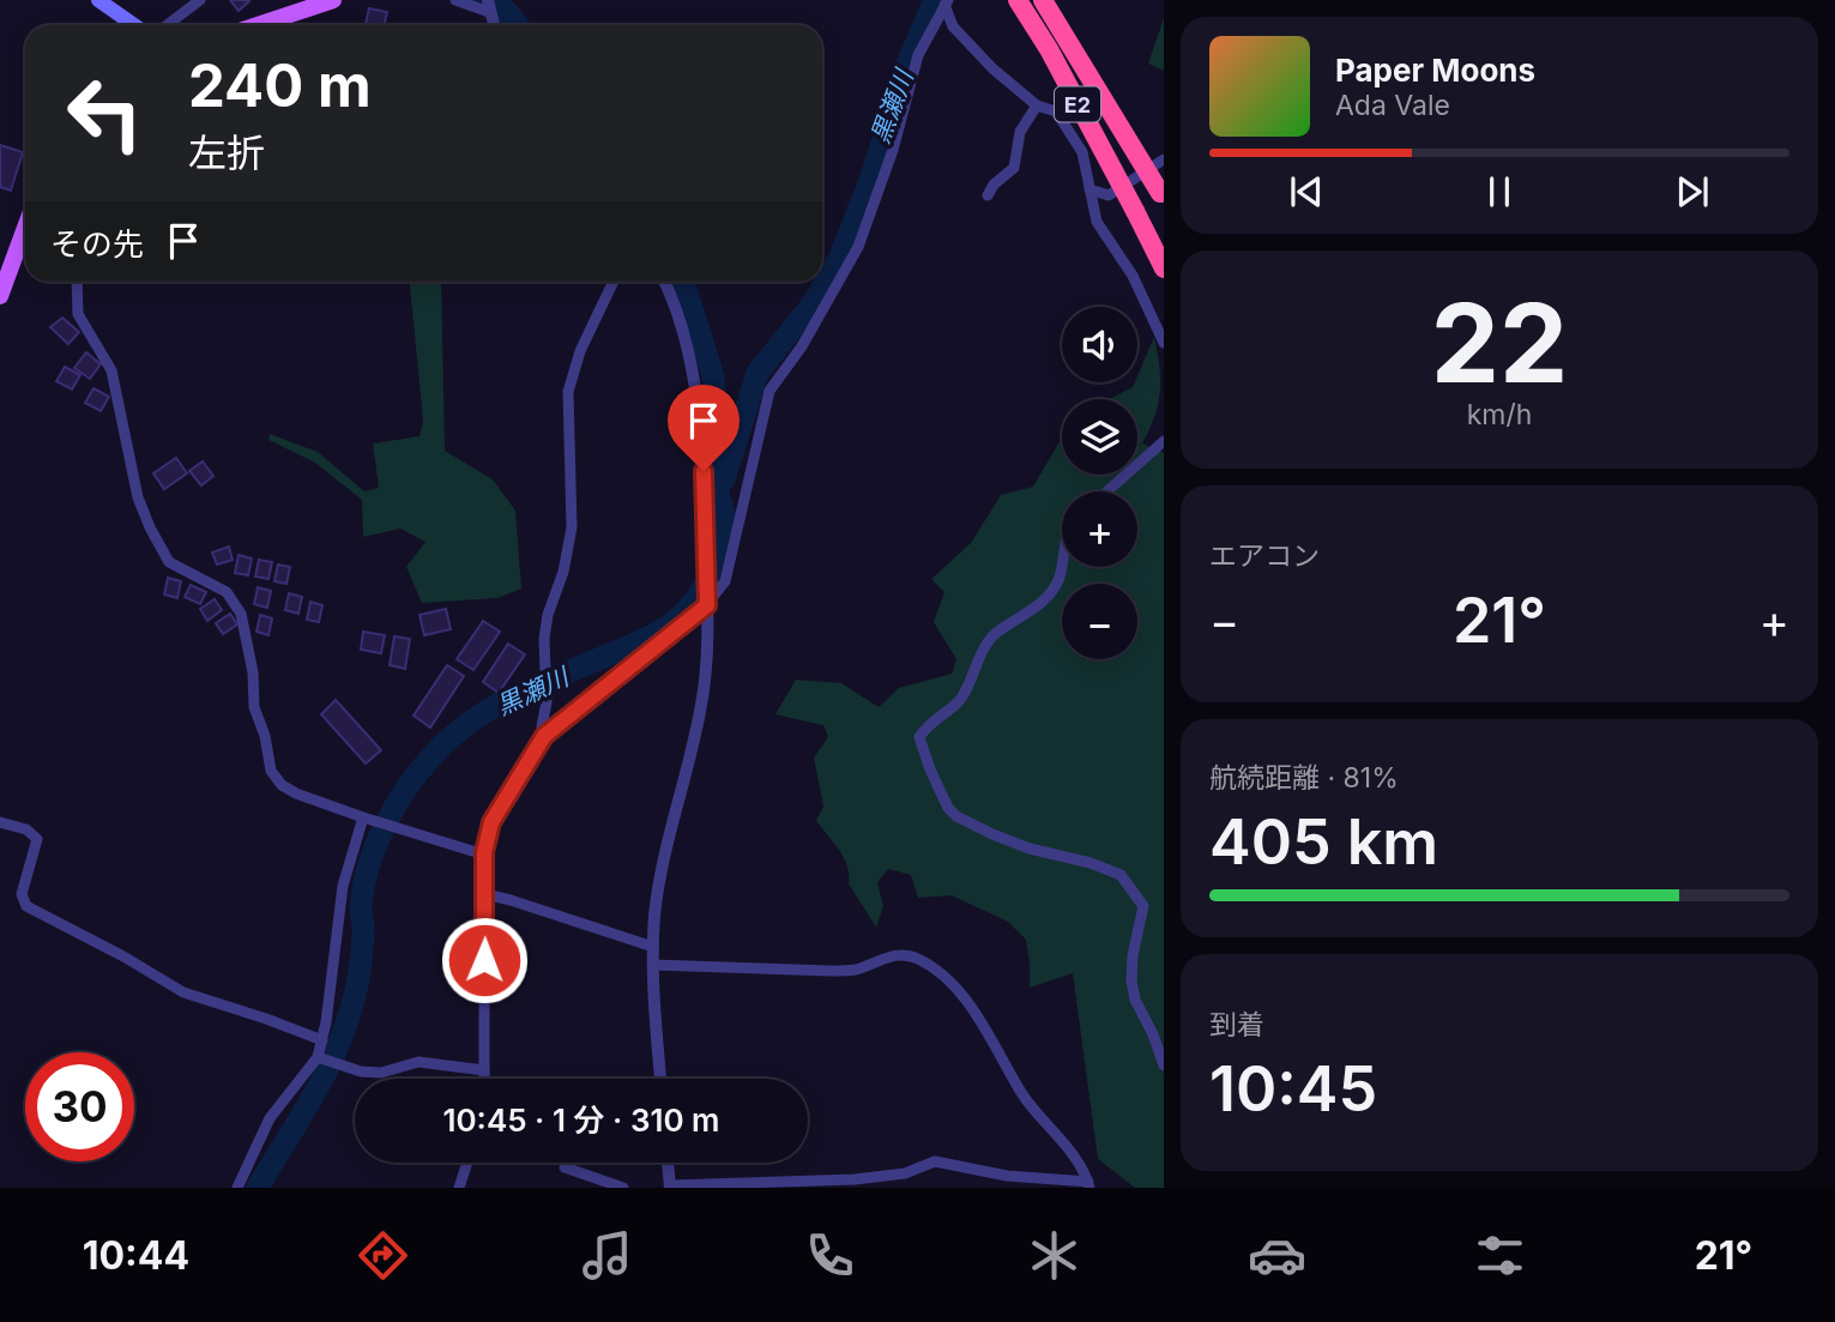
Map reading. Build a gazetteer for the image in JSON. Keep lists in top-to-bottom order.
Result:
{
  "streets": {
    "highway": ["E2"]
  },
  "water": ["黒瀬川"],
  "page": {
    "turn": ["240 m", "左折"],
    "song": ["Paper Moons", "Ada Vale"],
    "then": "その先",
    "tile": [
      ["22", "km/h"],
      "エアコン",
      ["航続距離 · 81%", "405 km"],
      ["到着", "10:45"]
    ],
    "map_buttons": ["+", "−"],
    "heat": ["−", "21°", "+"],
    "limit": "30",
    "trip": "10:45 · 1 分 · 310 m",
    "tabs": ["10:44", "21°"]
  }
}
